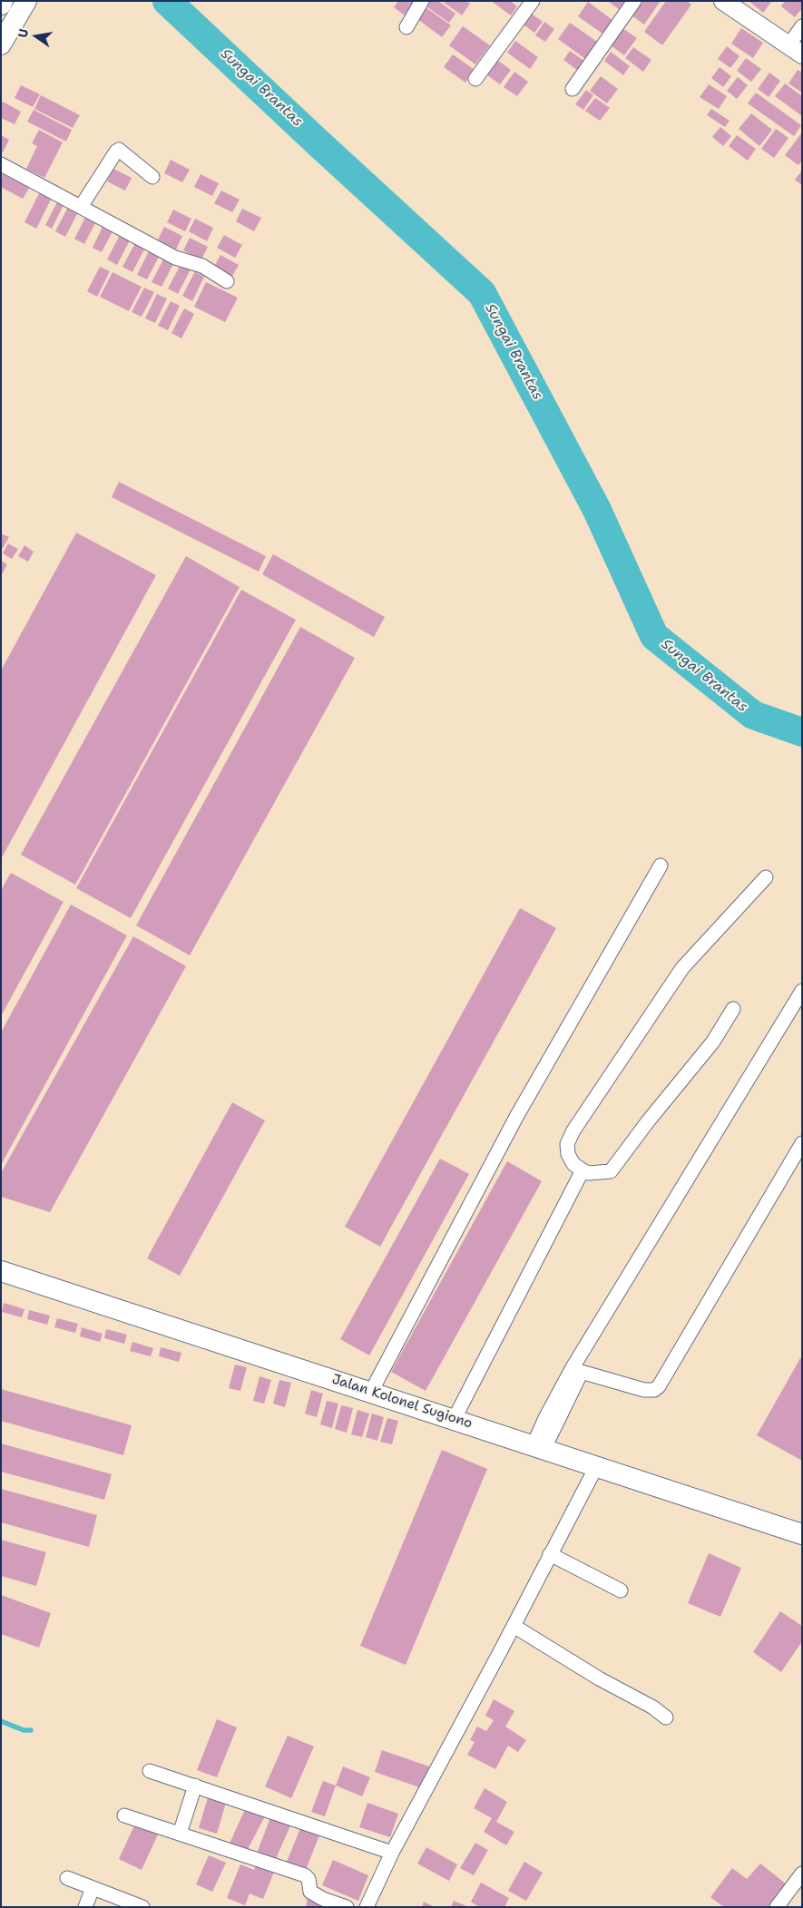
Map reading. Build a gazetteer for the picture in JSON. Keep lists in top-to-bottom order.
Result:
{
  "streets": {
    "main road": ["Jalan Kolonel Sugiono"]
  },
  "water": ["Sungai Brantas"],
  "north": "left"
}
